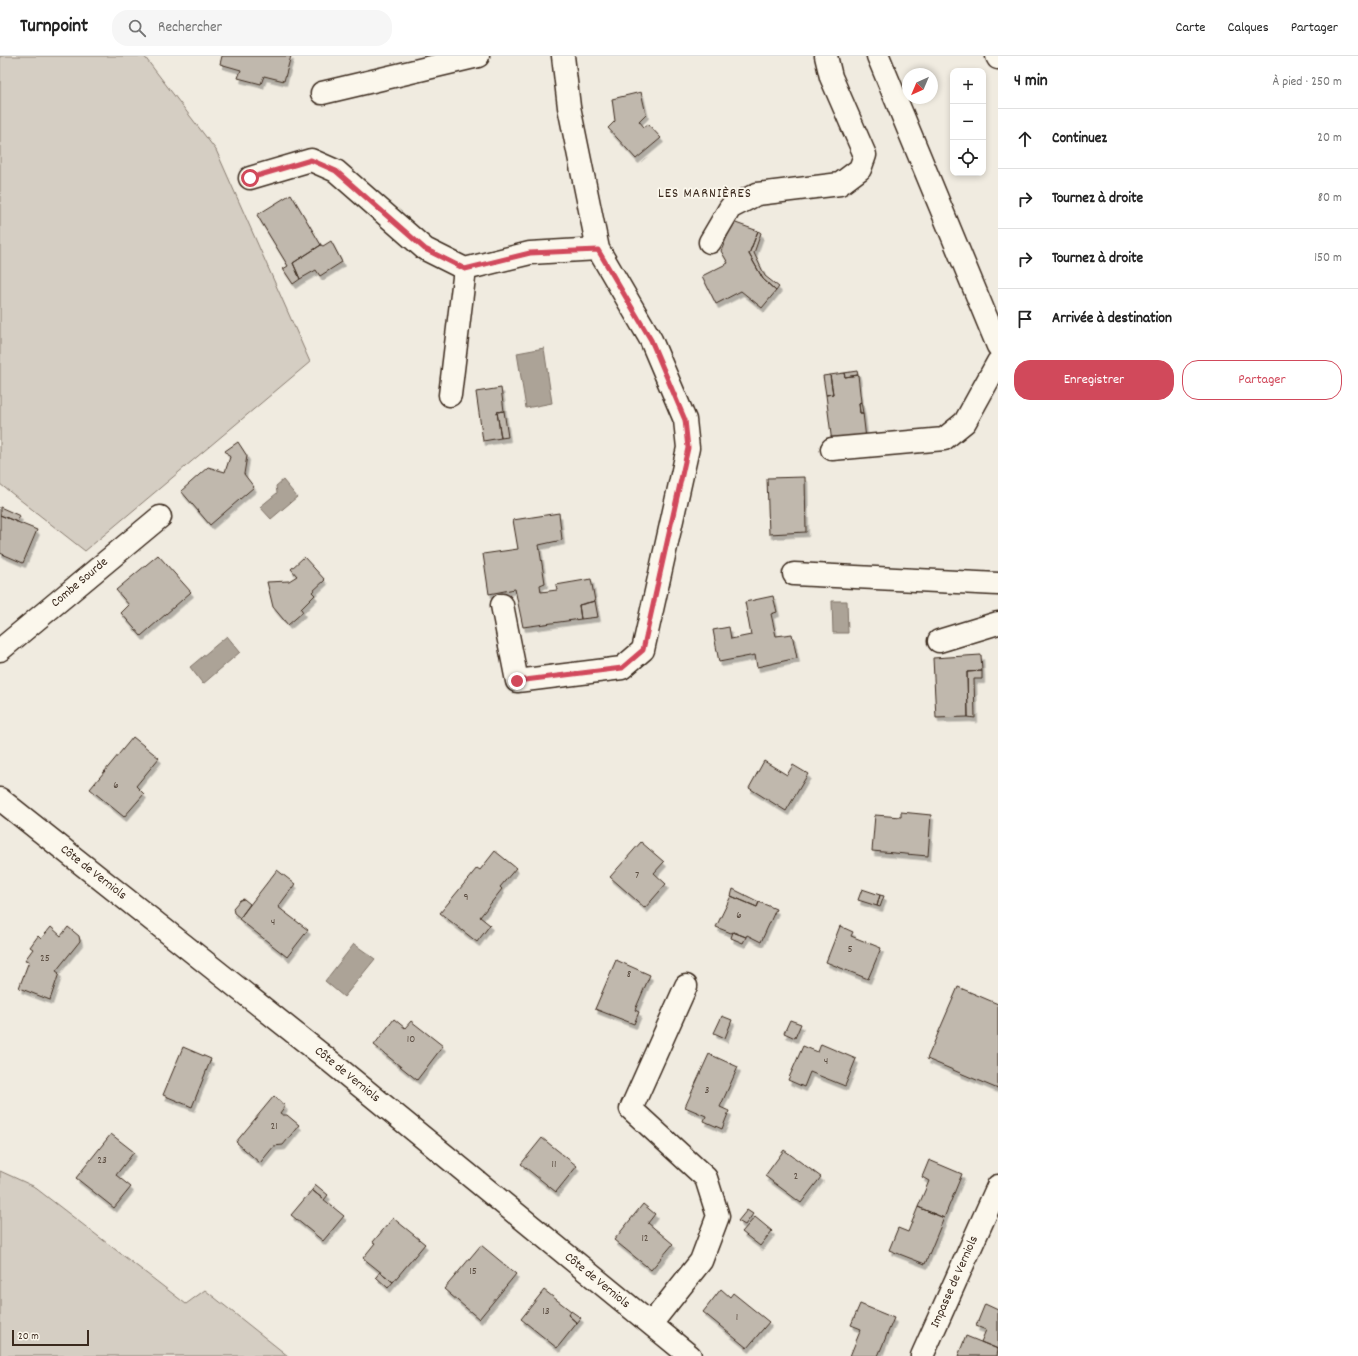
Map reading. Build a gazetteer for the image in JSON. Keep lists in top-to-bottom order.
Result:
{
  "streets": {
    "street": ["Combe Sourde", "Côte de Verniols", "Impasse de Verniols"]
  },
  "districts": ["LES MARNIÈRES"],
  "house_numbers": [
    "6",
    "7",
    "9",
    "6",
    "4",
    "5",
    "25",
    "8",
    "10",
    "4",
    "3",
    "21",
    "23",
    "11",
    "2",
    "12",
    "15",
    "13",
    "1"
  ],
  "scale_bar": "20 m",
  "north": "bottom left",
  "page": {
    "header": "Turnpoint",
    "search": "Rechercher",
    "nav": ["Carte", "Calques", "Partager"],
    "heading": ["4 min", "À pied · 250 m"],
    "map_buttons": ["+", "−"],
    "list": [
      ["Continuez", "20 m"],
      ["Tournez à droite", "80 m"],
      ["Tournez à droite", "150 m"],
      "Arrivée à destination"
    ],
    "buttons": ["Enregistrer", "Partager"],
    "scale": "20 m"
  }
}
